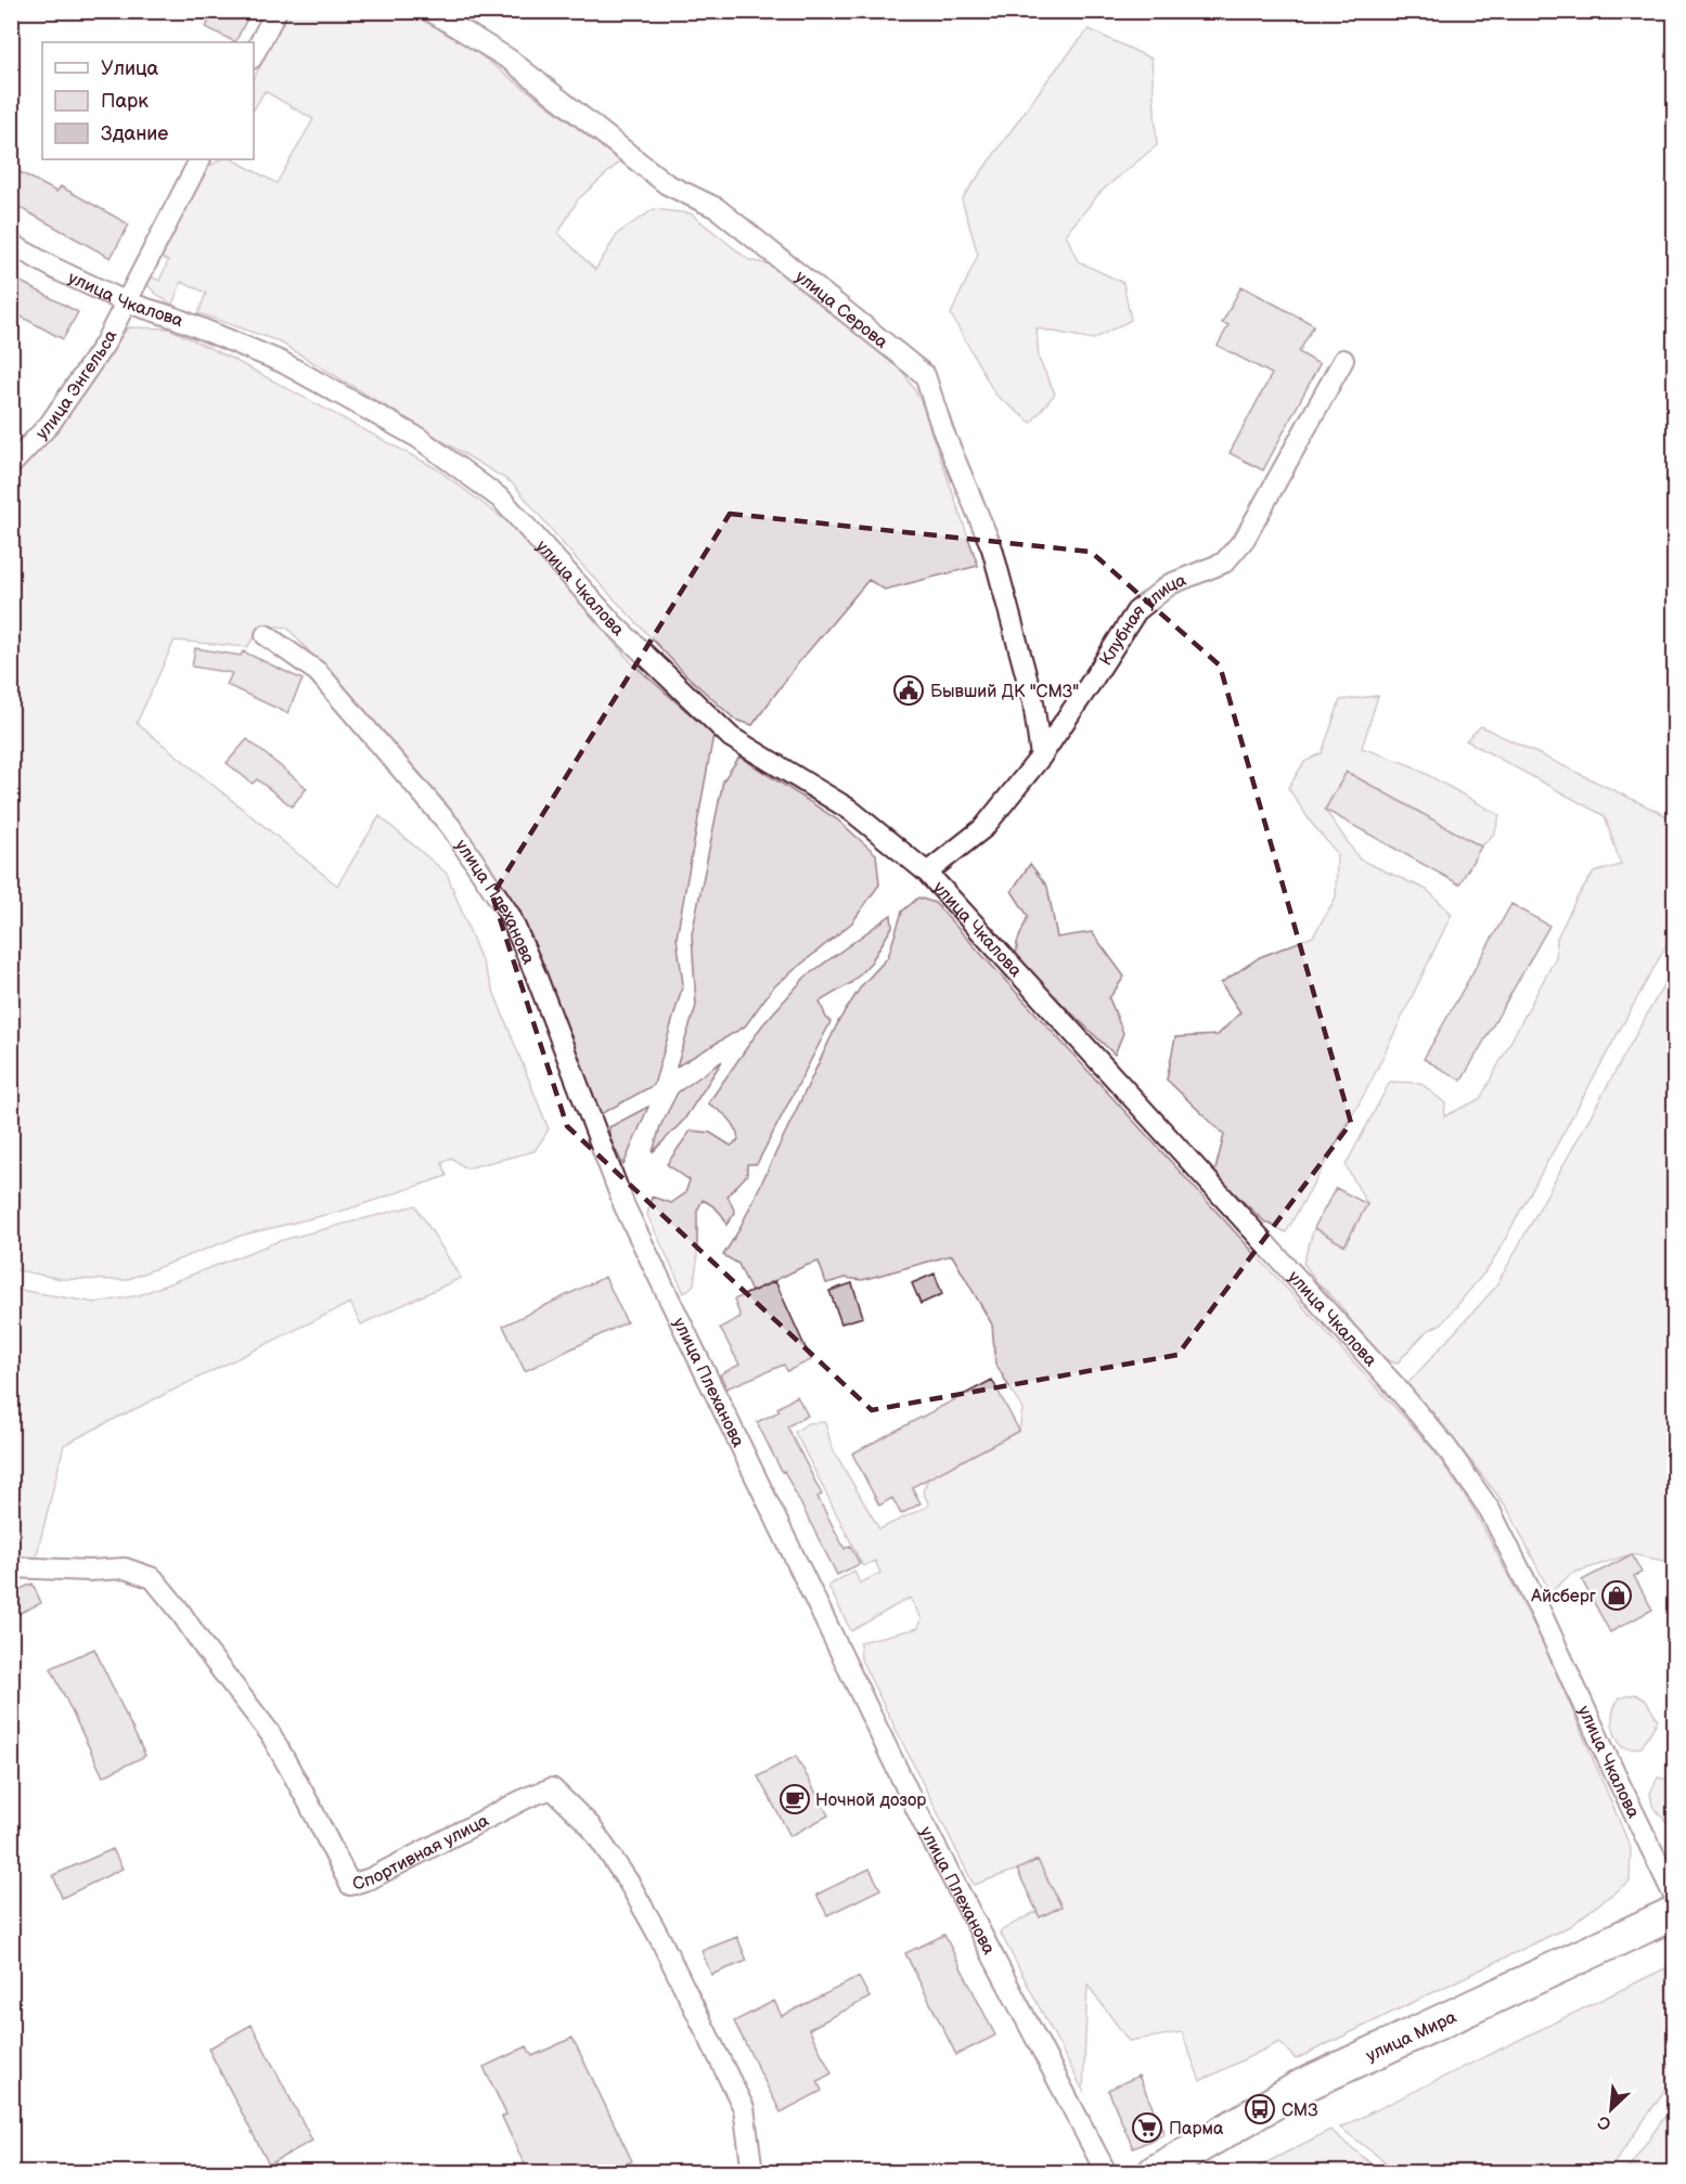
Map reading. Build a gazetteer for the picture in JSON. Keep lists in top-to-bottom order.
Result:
{
  "streets": {
    "highway": ["улица Мира"],
    "street": [
      "улица Чкалова",
      "улица Серова",
      "улица Энгельса",
      "Клубная улица",
      "улица Плеханова",
      "Спортивная улица"
    ]
  },
  "crossings": [
    ["улица Чкалова", "улица Энгельса"],
    ["улица Чкалова", "Клубная улица"],
    ["улица Серова", "Клубная улица"]
  ],
  "places": {
    "public building": ["Бывший ДК \"СМЗ\""],
    "shop": ["Айсберг"],
    "cafe": ["Ночной дозор"],
    "bus stop": ["СМЗ"],
    "supermarket": ["Парма"]
  },
  "legend": ["Улица", "Парк", "Здание"],
  "north": "bottom left"
}
